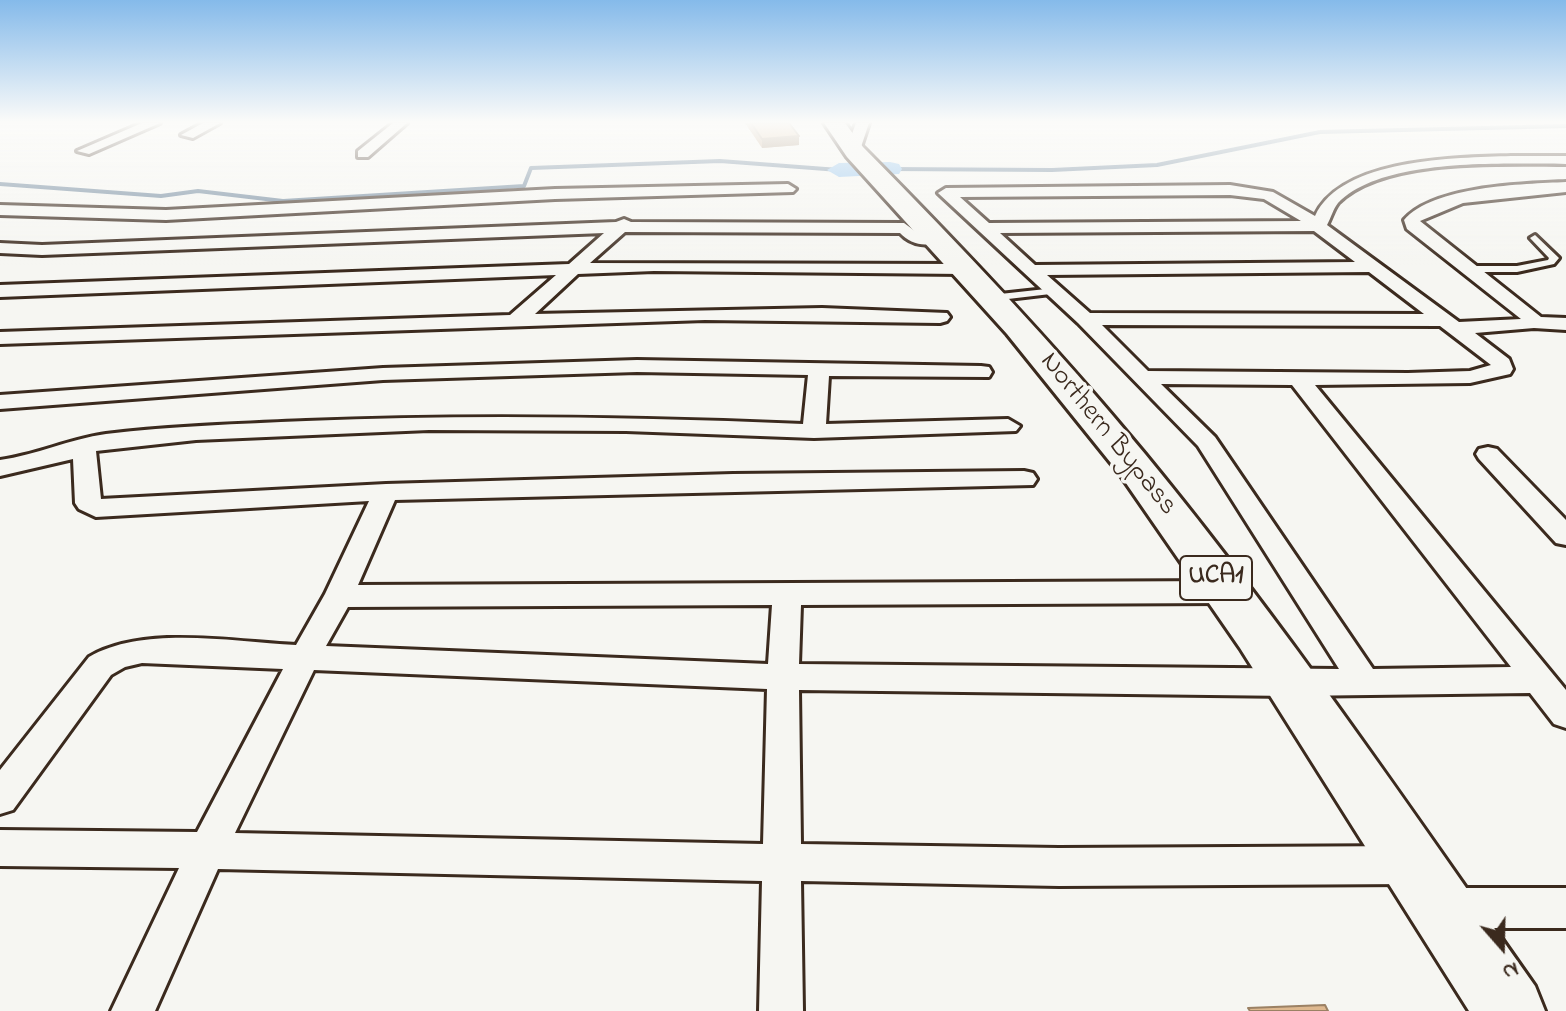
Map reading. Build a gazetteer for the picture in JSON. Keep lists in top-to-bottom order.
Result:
{
  "streets": {
    "main road": ["Northern Bypass", "UCA1"]
  },
  "north": "bottom"
}
